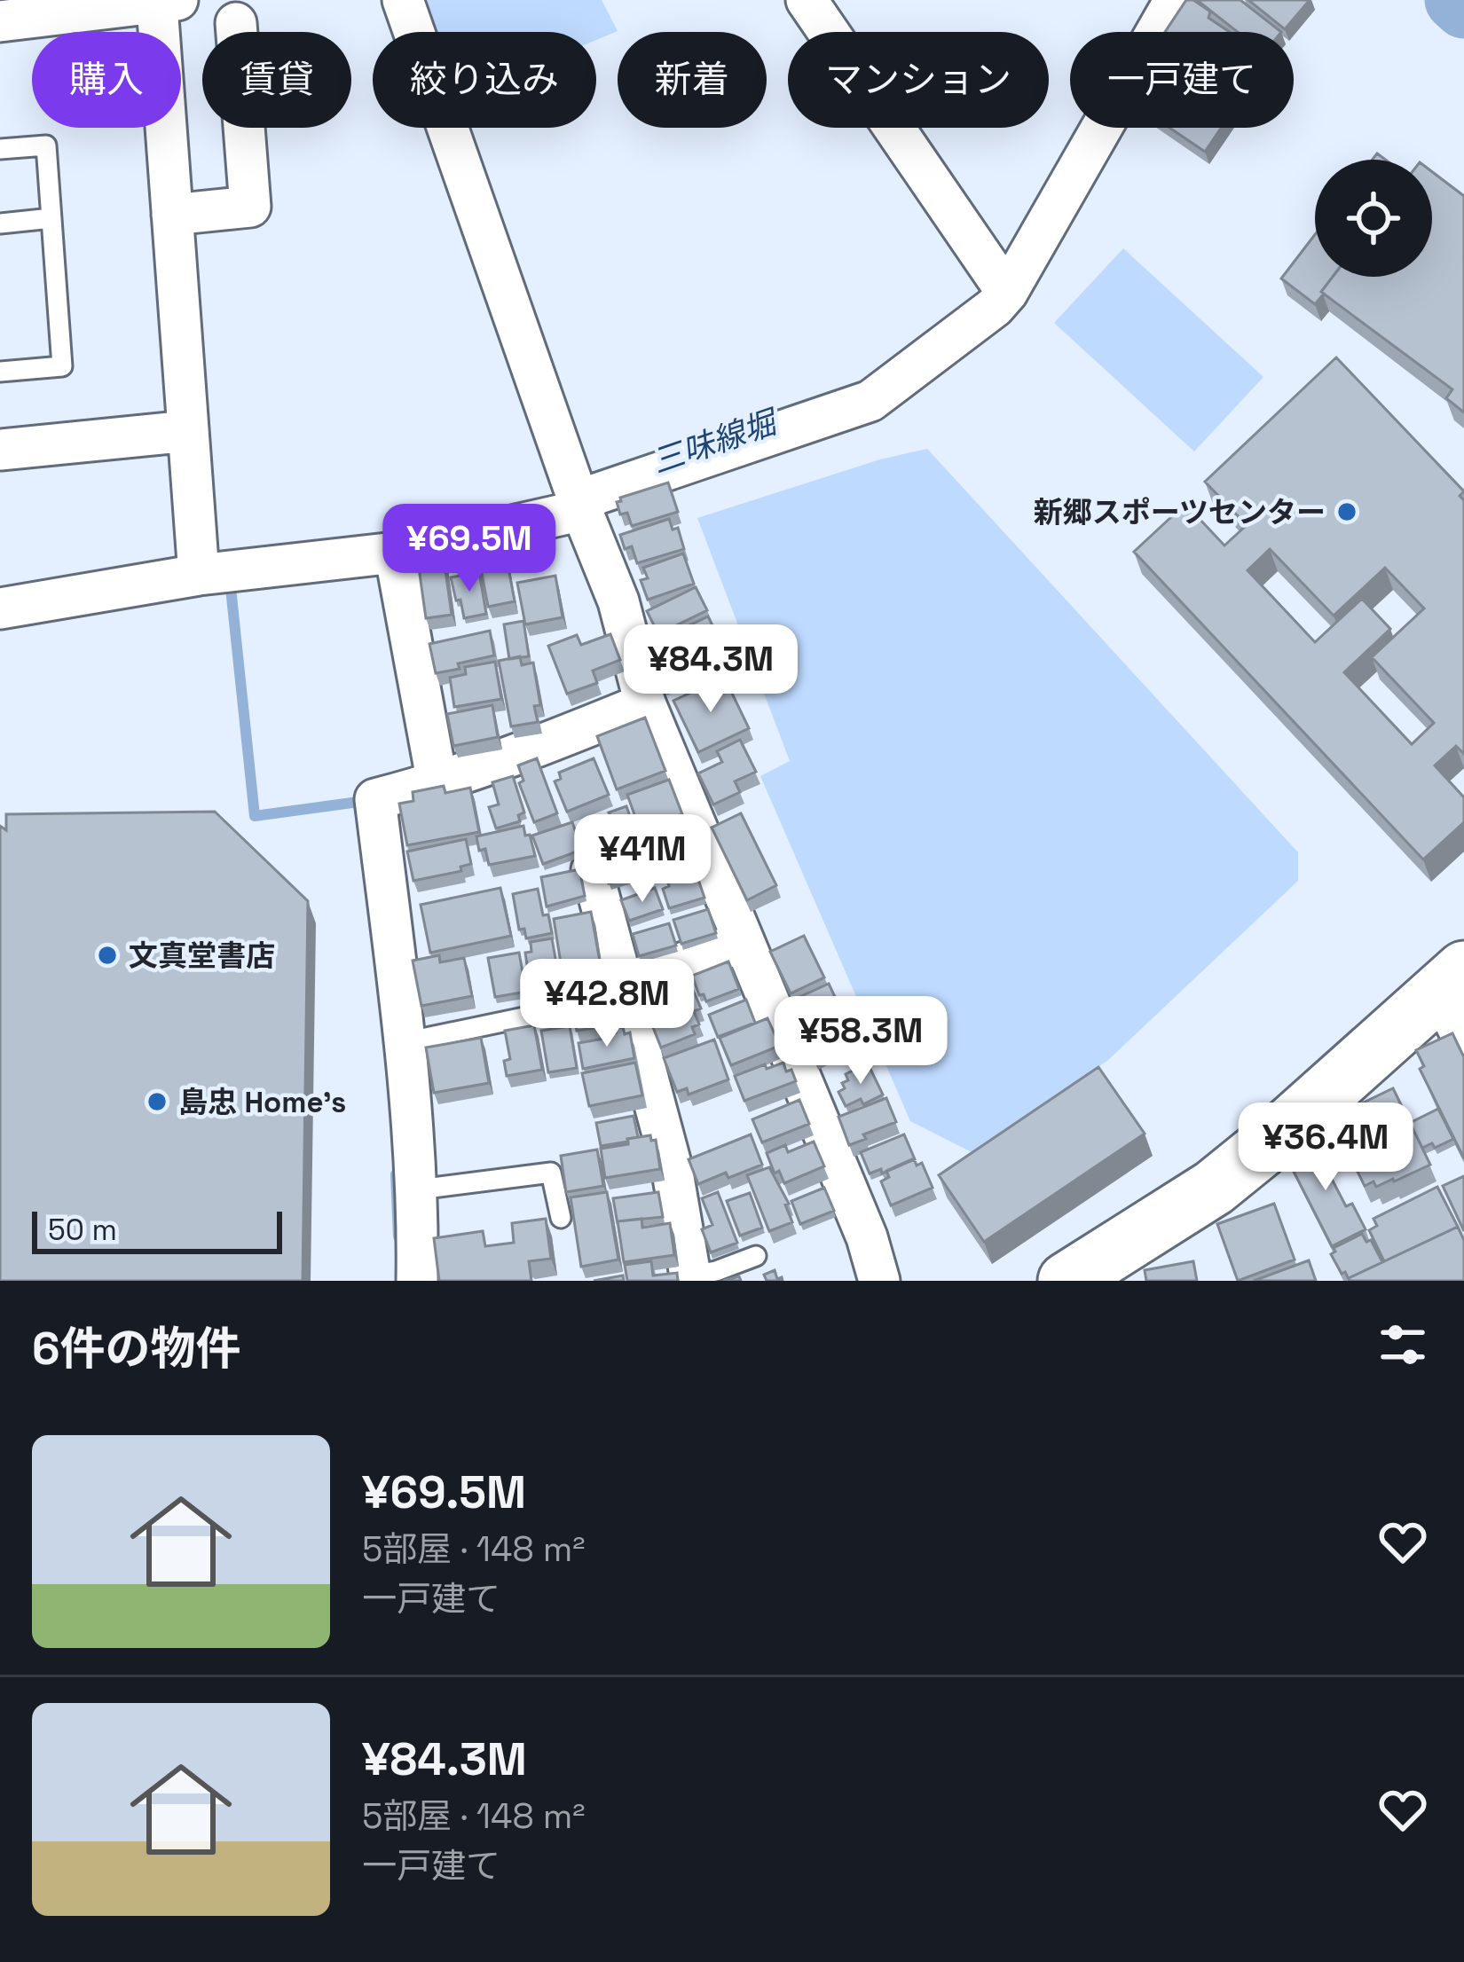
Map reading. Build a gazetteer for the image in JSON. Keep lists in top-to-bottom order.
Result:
{
  "water": ["三味線堀"],
  "places": ["新郷スポーツセンター", "文真堂書店", "島忠 Home's"],
  "scale_bar": "50 m",
  "page": {
    "chip": [
      "購入",
      "賃貸",
      "絞り込み",
      "新着",
      "マンション",
      "一戸建て"
    ],
    "price": [
      "¥69.5M",
      "¥84.3M",
      "¥41M",
      "¥42.8M",
      "¥58.3M",
      "¥36.4M"
    ],
    "scale": "50 m",
    "heading": "6件の物件",
    "list": [
      {
        "name": "¥69.5M",
        "note": "5部屋 · 148 m² · 一戸建て"
      },
      {
        "name": "¥84.3M",
        "note": "5部屋 · 148 m² · 一戸建て"
      }
    ]
  }
}
